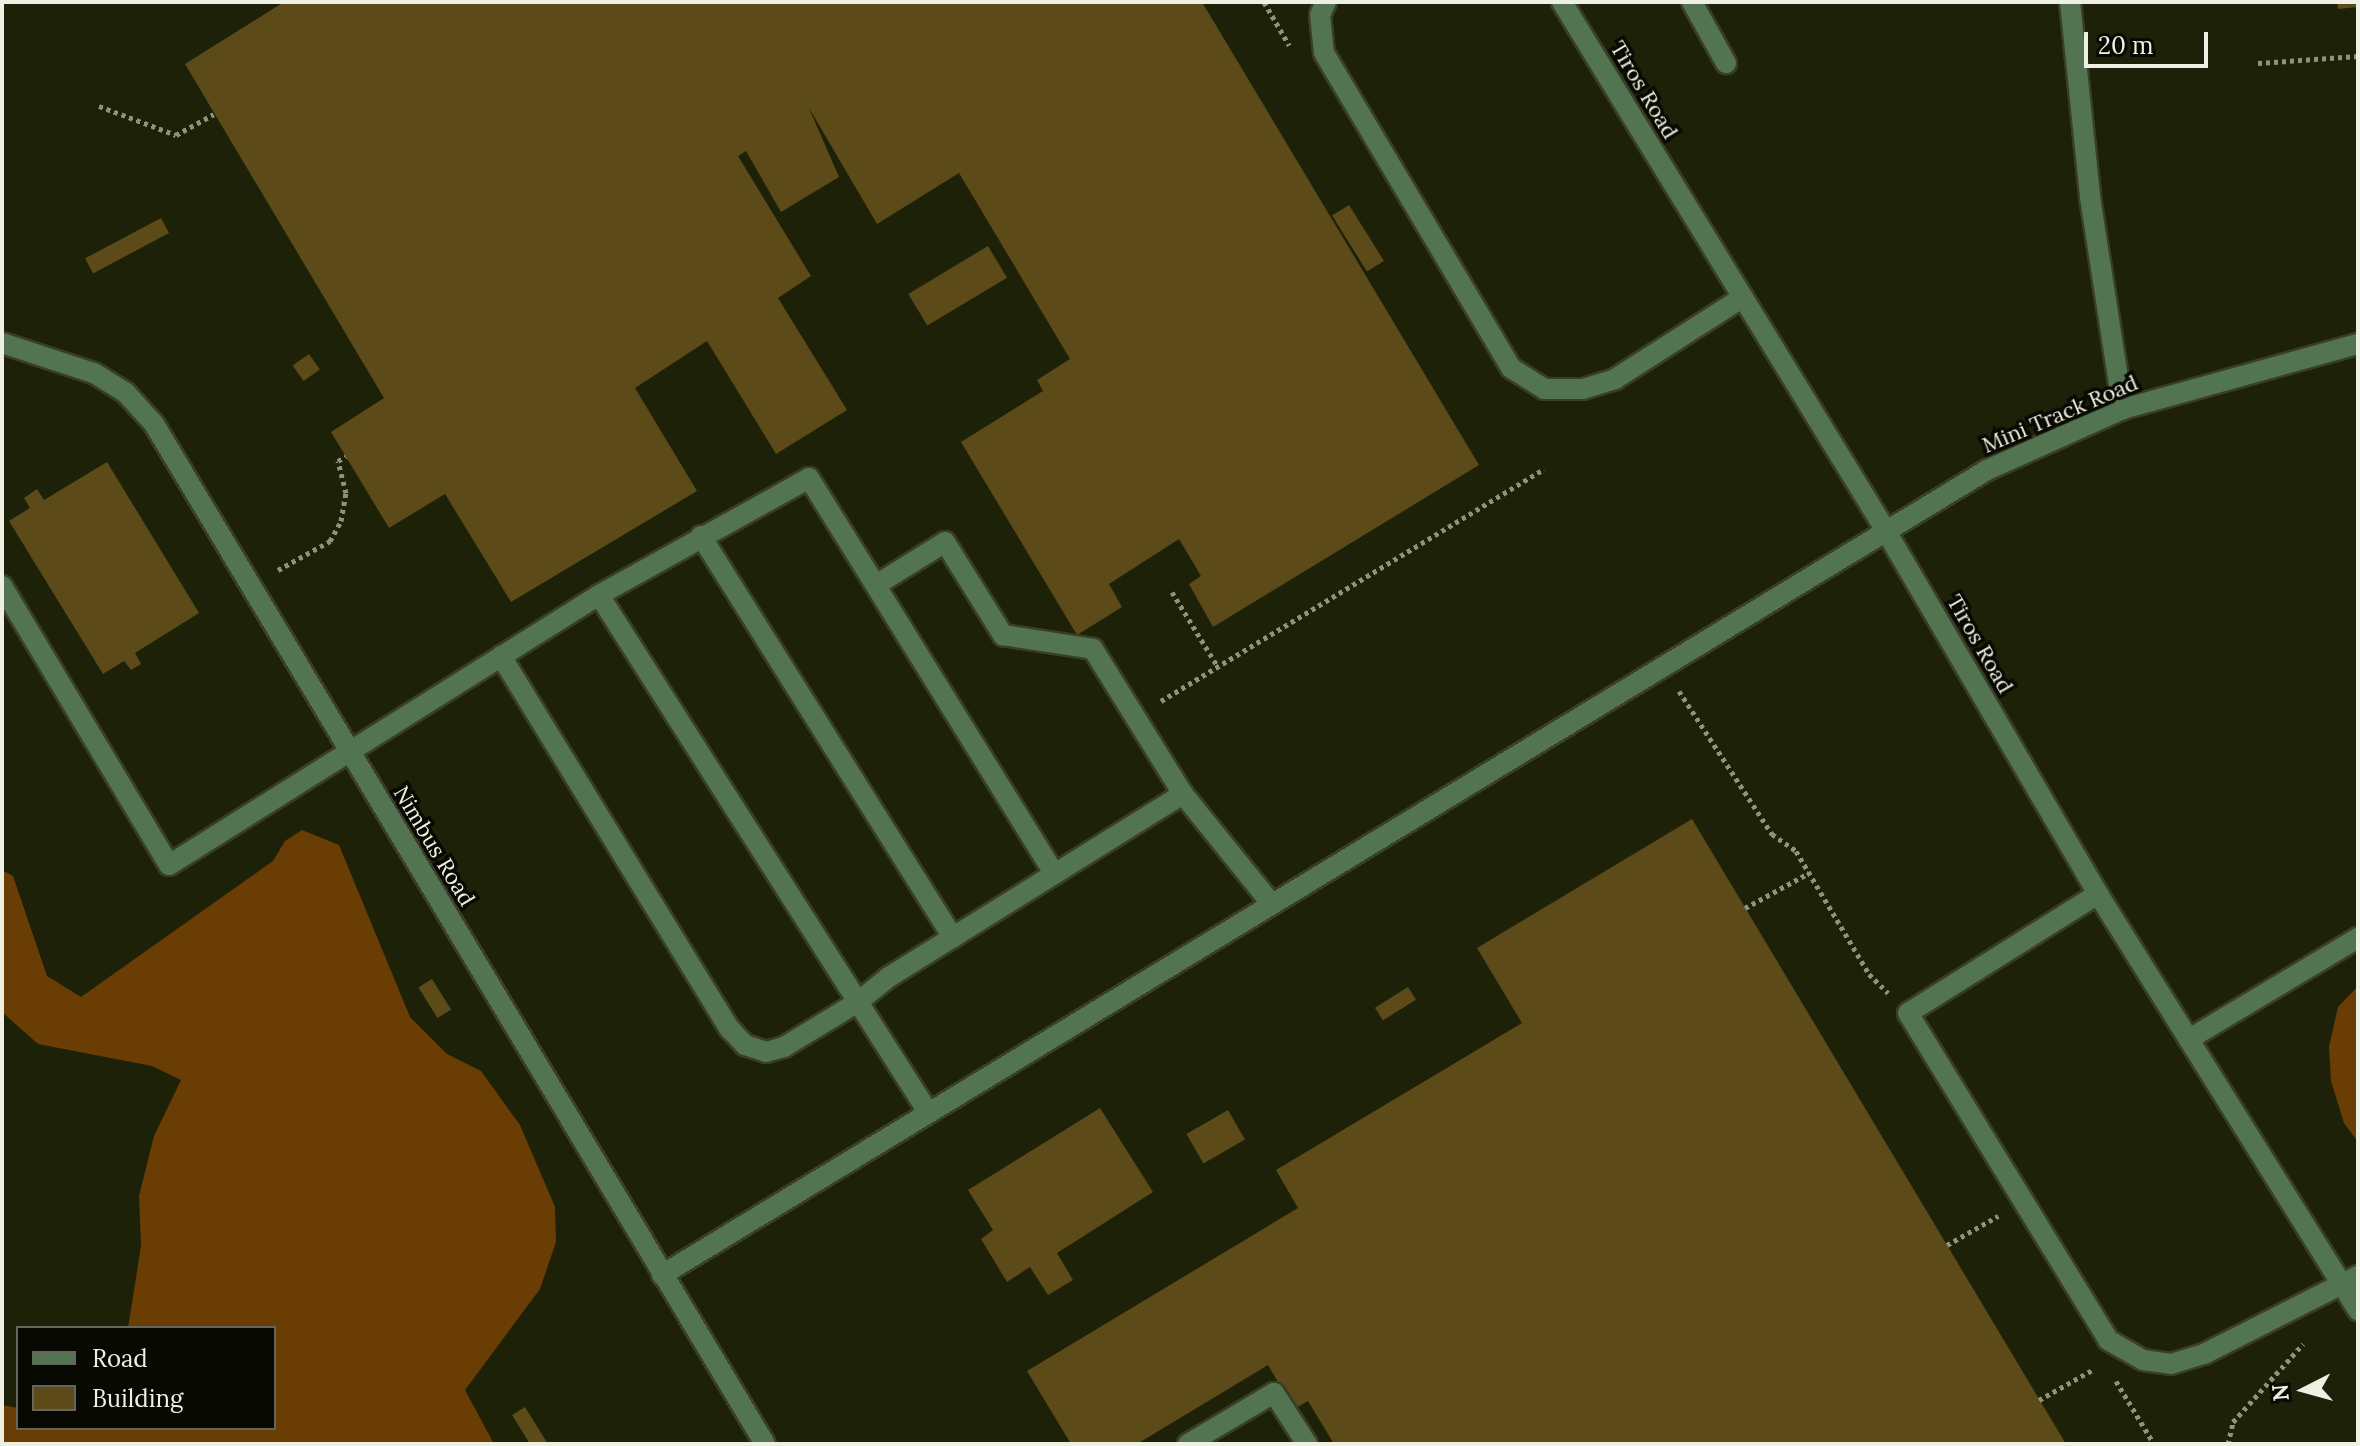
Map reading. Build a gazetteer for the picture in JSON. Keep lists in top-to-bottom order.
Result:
{
  "streets": {
    "street": ["Tiros Road", "Mini Track Road", "Nimbus Road"]
  },
  "crossings": [
    ["Tiros Road", "Mini Track Road"],
    ["Mini Track Road", "Nimbus Road"]
  ],
  "legend": ["Road", "Building"],
  "scale_bar": "20 m",
  "north": "left"
}
